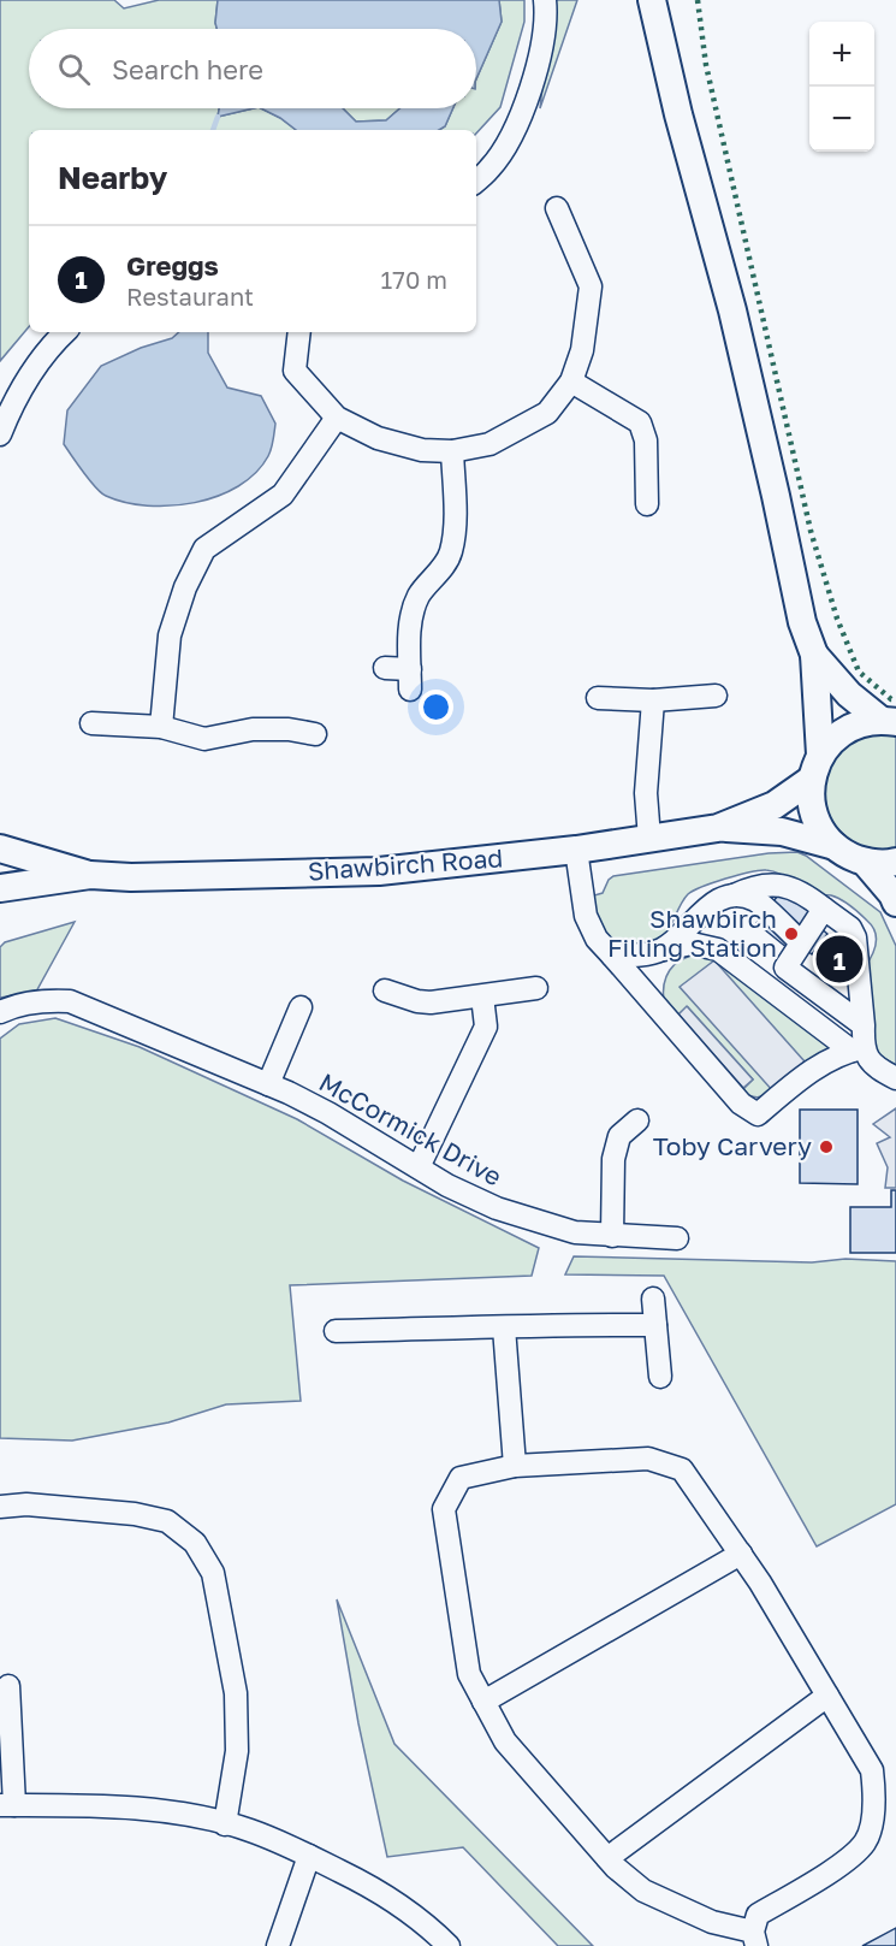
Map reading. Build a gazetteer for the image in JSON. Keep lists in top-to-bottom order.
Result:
{
  "streets": {
    "main road": ["Shawbirch Road"],
    "street": ["McCormick Drive"]
  },
  "places": ["Shawbirch Filling Station", "Toby Carvery"],
  "page": {
    "map_buttons": ["+", "−"],
    "search": "Search here",
    "heading": "Nearby",
    "list": [
      {
        "mark": "1",
        "name": "Greggs",
        "note": "Restaurant",
        "value": "170 m"
      }
    ],
    "pins": "1"
  }
}
